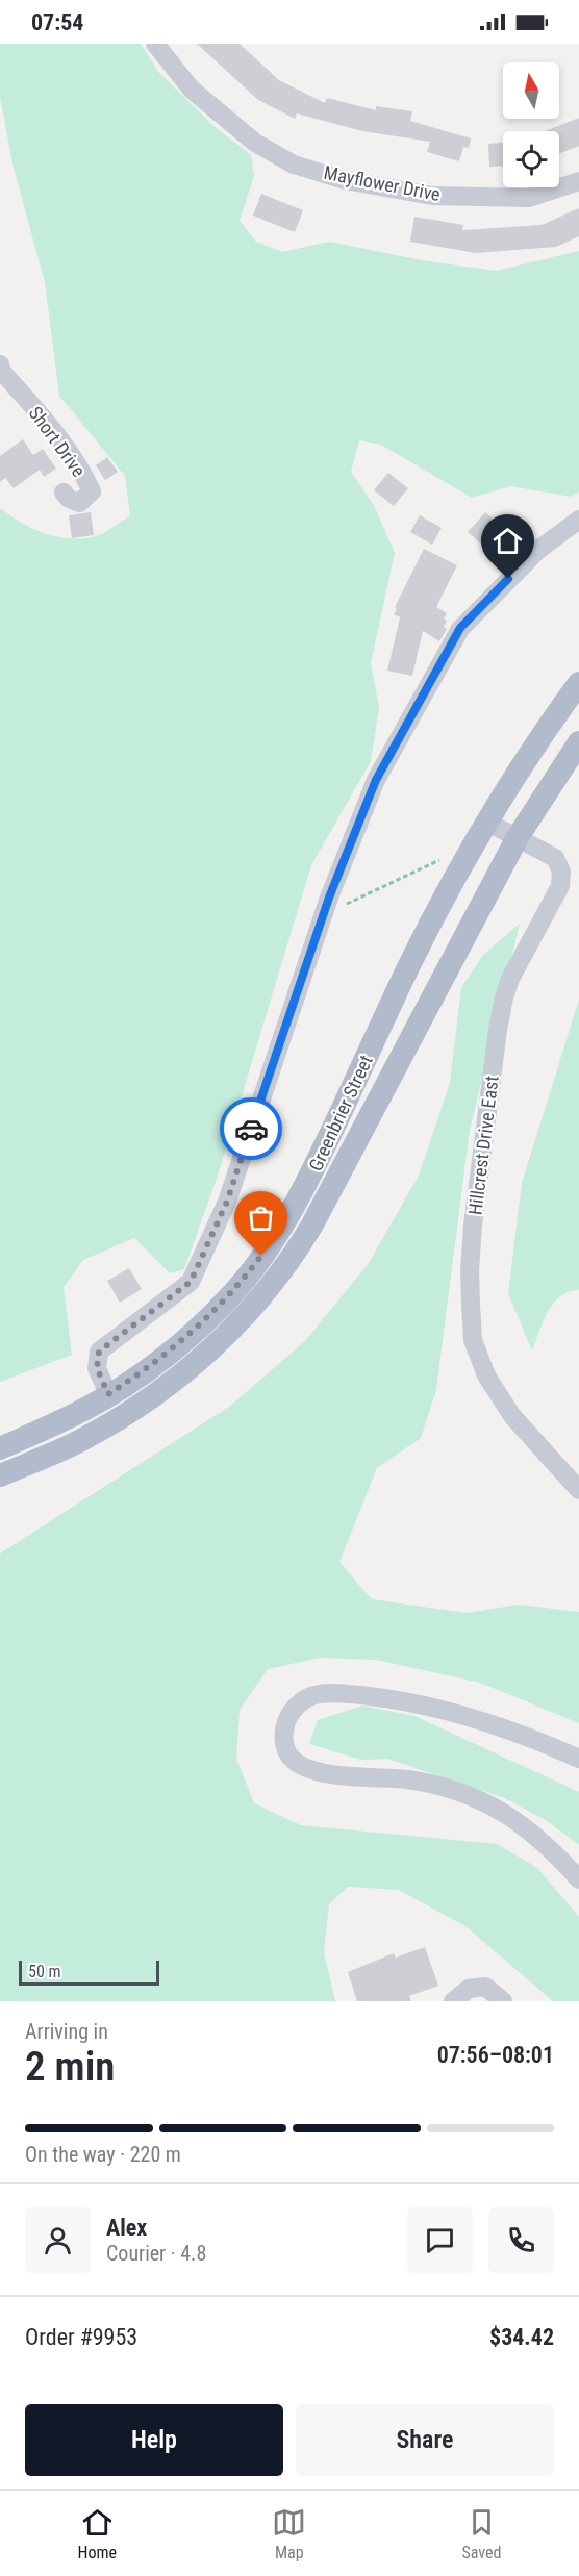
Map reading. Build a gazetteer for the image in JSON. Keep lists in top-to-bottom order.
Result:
{
  "streets": {
    "main road": ["Greenbrier Street"],
    "street": ["Mayflower Drive", "Short Drive", "Hillcrest Drive East"]
  },
  "crossings": [
    ["Greenbrier Street", "Hillcrest Drive East"]
  ],
  "scale_bar": "50 m",
  "north": "top",
  "page": {
    "status": "07:54",
    "scale": "50 m",
    "heading": ["2 min", "Arriving in", "07:56–08:01"],
    "panel": [
      "Alex",
      "Courier · 4.8",
      "Order #9953",
      "$34.42"
    ],
    "bar": "On the way · 220 m",
    "buttons": ["Help", "Share"],
    "tabs": ["Home", "Map", "Saved"]
  }
}
